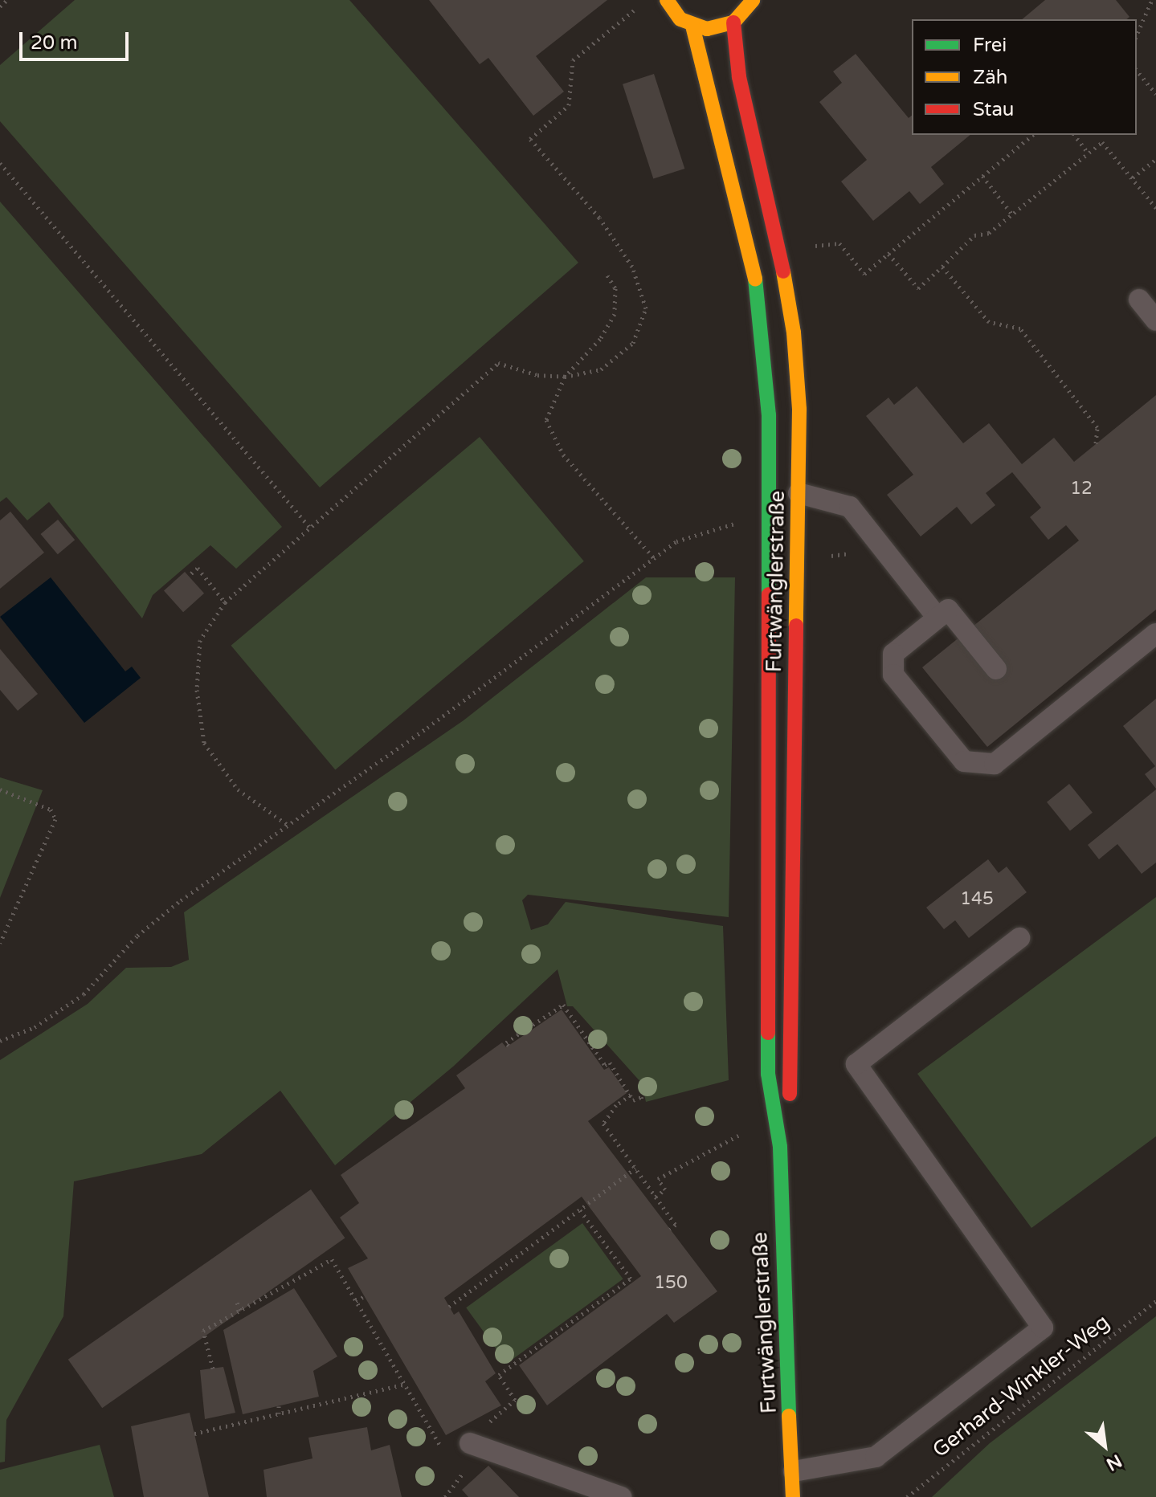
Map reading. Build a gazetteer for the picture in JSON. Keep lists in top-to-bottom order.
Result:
{
  "streets": {
    "main road": ["Furtwänglerstraße"],
    "path": ["Gerhard-Winkler-Weg"]
  },
  "house_numbers": ["12", "145", "150"],
  "legend": ["Frei", "Zäh", "Stau"],
  "scale_bar": "20 m",
  "north": "bottom right"
}
